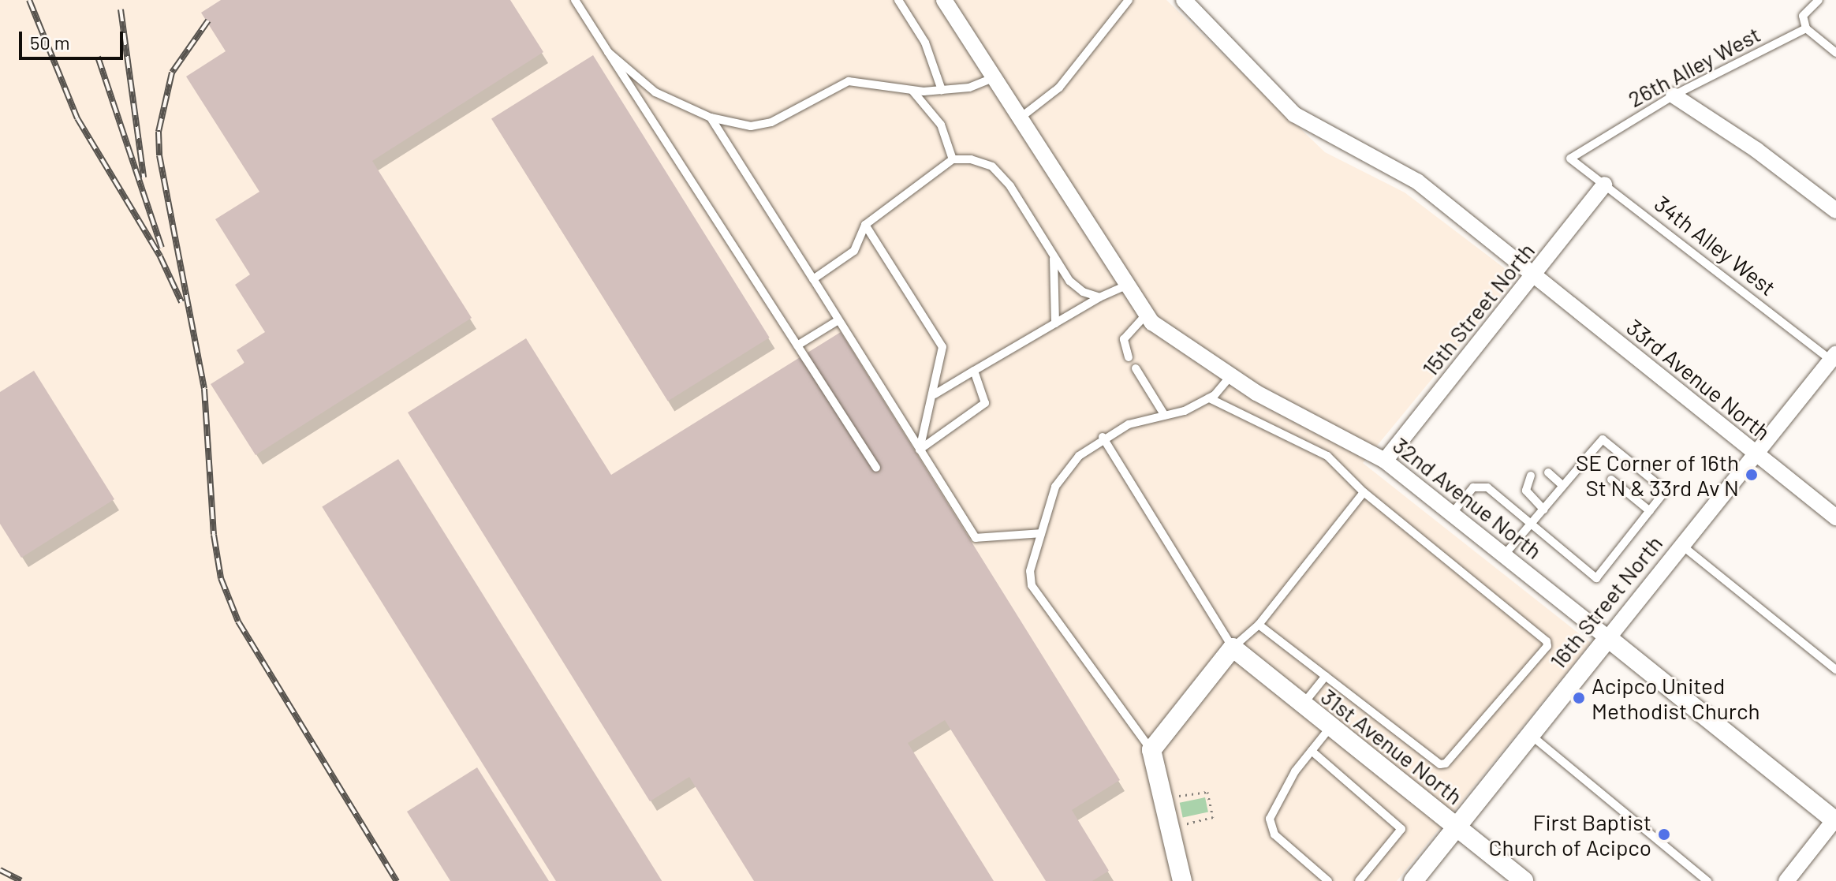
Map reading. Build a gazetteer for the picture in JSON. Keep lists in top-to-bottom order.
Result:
{
  "streets": {
    "street": [
      "15th Street North",
      "33rd Avenue North",
      "32nd Avenue North",
      "16th Street North",
      "31st Avenue North"
    ],
    "lane": ["26th Alley West", "34th Alley West"]
  },
  "crossings": [
    ["26th Alley West", "34th Alley West"],
    ["34th Alley West", "15th Street North"],
    ["34th Alley West", "16th Street North"],
    ["15th Street North", "33rd Avenue North"],
    ["15th Street North", "32nd Avenue North"],
    ["33rd Avenue North", "16th Street North"],
    ["32nd Avenue North", "16th Street North"],
    ["16th Street North", "31st Avenue North"]
  ],
  "places": ["SE Corner of 16th St N & 33rd Av N", "Acipco United Methodist Church", "First Baptist Church of Acipco"],
  "scale_bar": "50 m"
}
